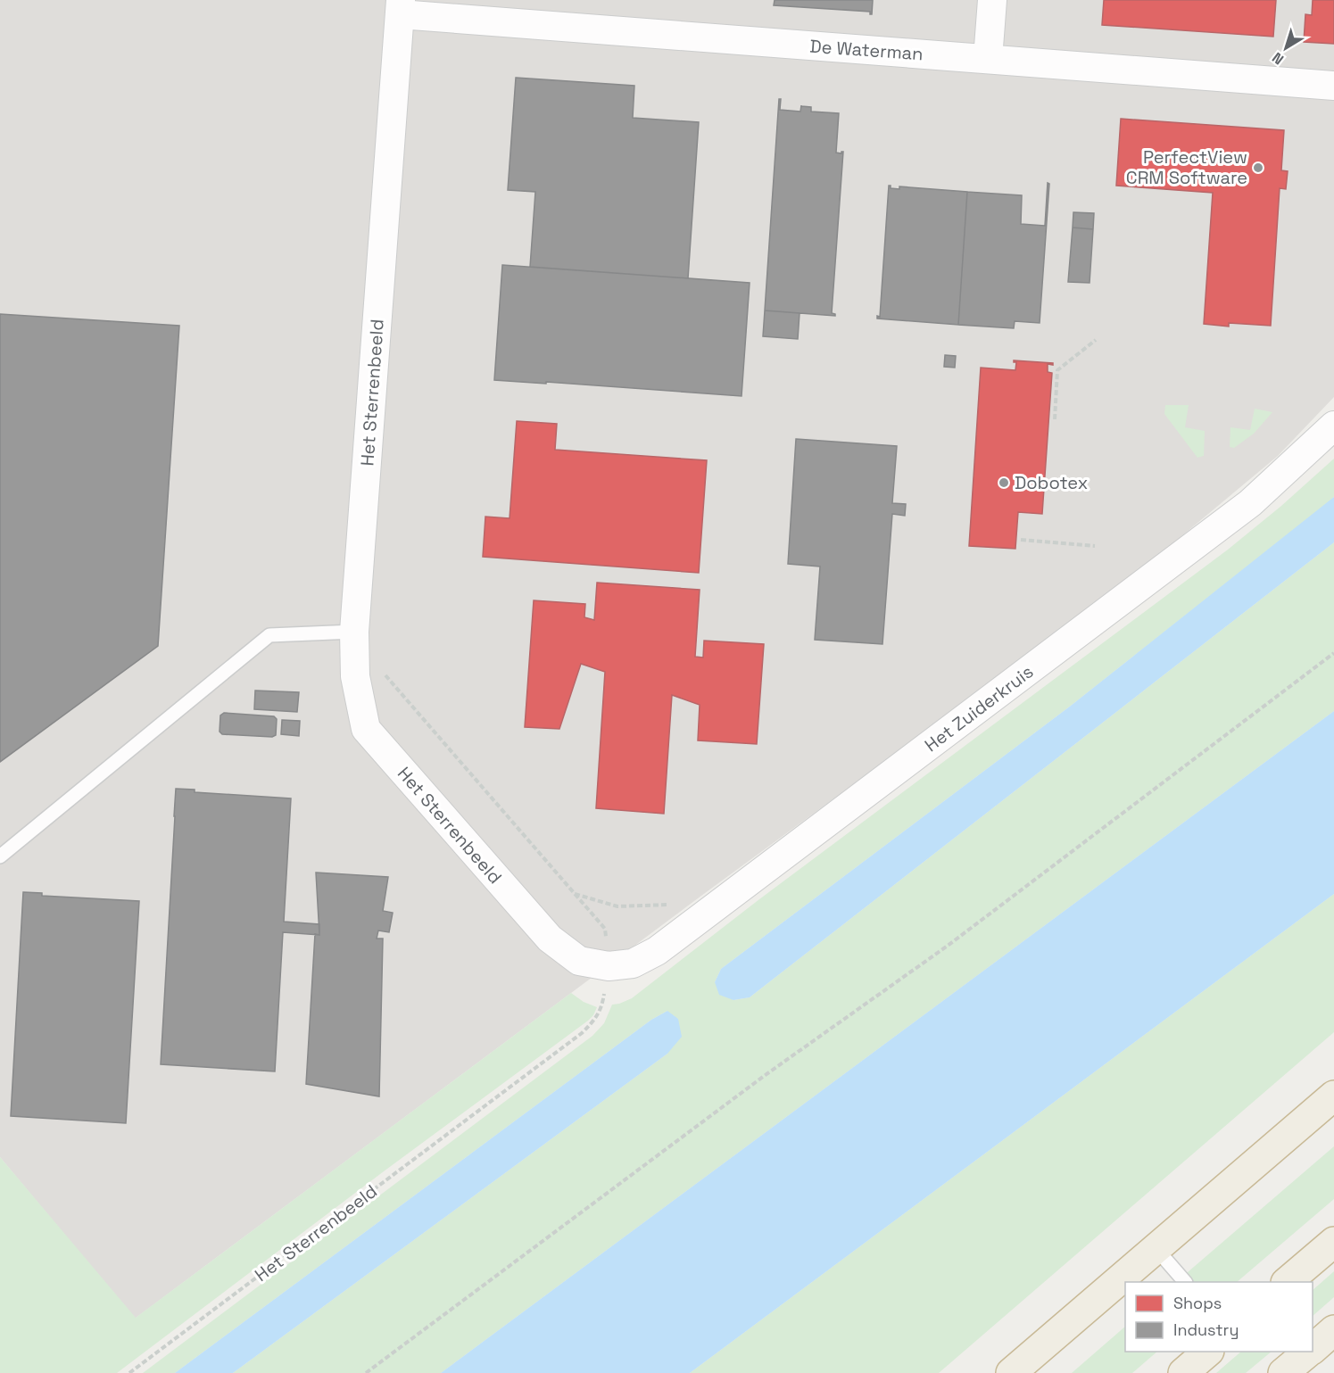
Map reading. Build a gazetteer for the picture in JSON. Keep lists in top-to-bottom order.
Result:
{
  "streets": {
    "street": ["De Waterman", "Het Sterrenbeeld", "Het Zuiderkruis"]
  },
  "crossings": [
    ["De Waterman", "Het Sterrenbeeld"],
    ["Het Sterrenbeeld", "Het Zuiderkruis"]
  ],
  "places": ["PerfectView CRM Software", "Dobotex"],
  "legend": ["Shops", "Industry"],
  "north": "bottom left"
}
